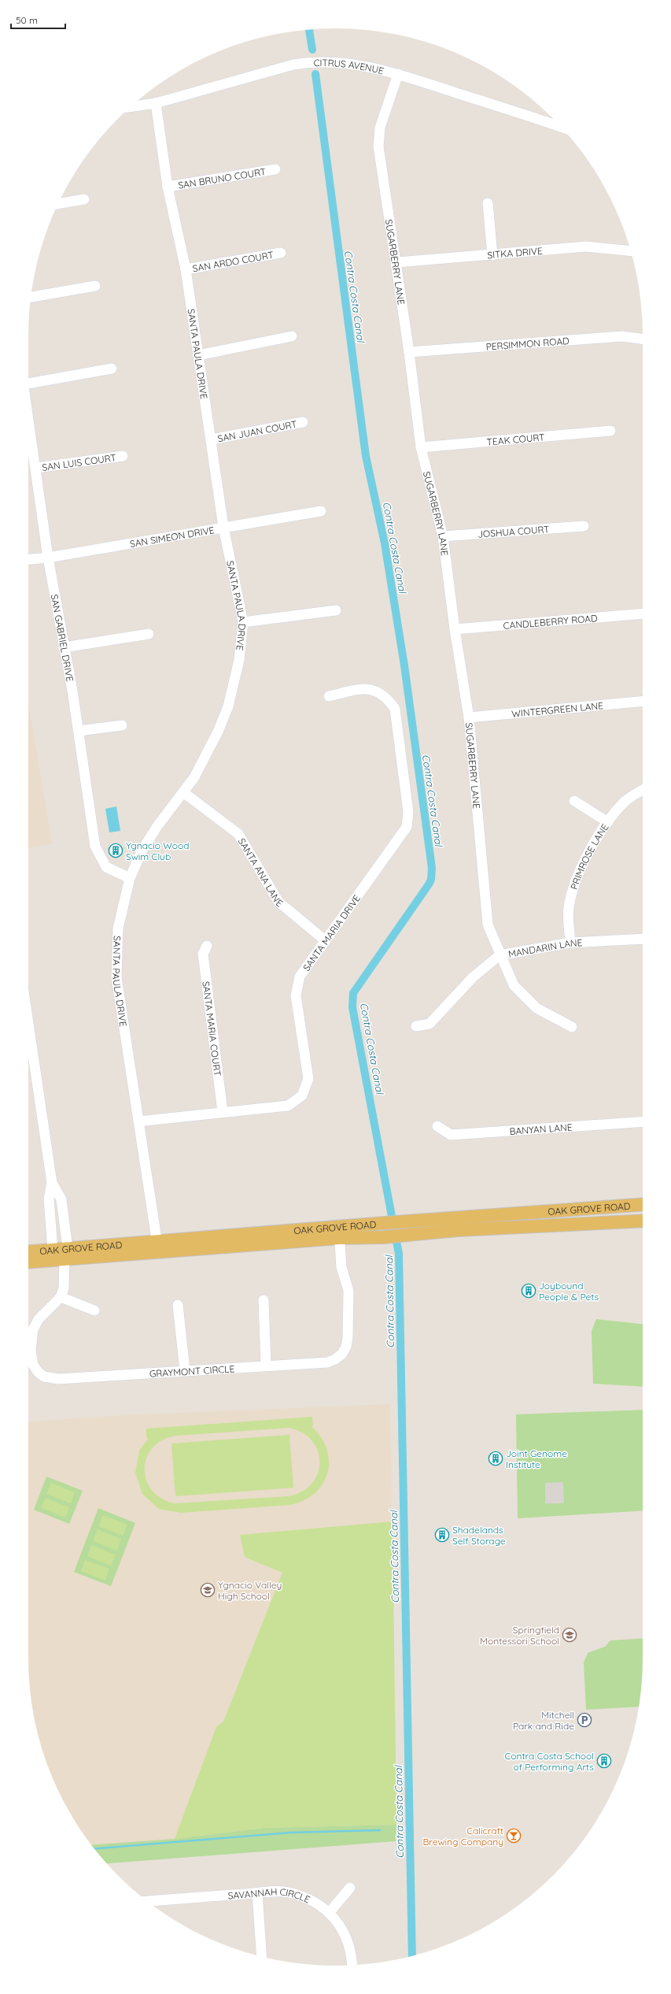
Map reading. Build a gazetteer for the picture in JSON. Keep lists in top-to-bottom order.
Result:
{
  "streets": {
    "main road": ["OAK GROVE ROAD"],
    "street": [
      "CITRUS AVENUE",
      "SAN BRUNO COURT",
      "SITKA DRIVE",
      "SAN ARDO COURT",
      "SUGARBERRY LANE",
      "PERSIMMON ROAD",
      "SANTA PAULA DRIVE",
      "SAN JUAN COURT",
      "TEAK COURT",
      "SAN LUIS COURT",
      "JOSHUA COURT",
      "SAN SIMEON DRIVE",
      "CANDLEBERRY ROAD",
      "SAN GABRIEL DRIVE",
      "WINTERGREEN LANE",
      "PRIMROSE LANE",
      "SANTA ANA LANE",
      "SANTA MARIA DRIVE",
      "MANDARIN LANE",
      "SANTA MARIA COURT",
      "BANYAN LANE",
      "GRAYMONT CIRCLE",
      "SAVANNAH CIRCLE"
    ]
  },
  "crossings": [
    ["CITRUS AVENUE", "SUGARBERRY LANE"],
    ["CITRUS AVENUE", "SANTA PAULA DRIVE"],
    ["SAN BRUNO COURT", "SANTA PAULA DRIVE"],
    ["SITKA DRIVE", "SUGARBERRY LANE"],
    ["SAN ARDO COURT", "SANTA PAULA DRIVE"],
    ["SUGARBERRY LANE", "PERSIMMON ROAD"],
    ["SUGARBERRY LANE", "TEAK COURT"],
    ["SUGARBERRY LANE", "JOSHUA COURT"],
    ["SUGARBERRY LANE", "CANDLEBERRY ROAD"],
    ["SUGARBERRY LANE", "WINTERGREEN LANE"],
    ["SUGARBERRY LANE", "MANDARIN LANE"],
    ["SANTA PAULA DRIVE", "SAN JUAN COURT"],
    ["SANTA PAULA DRIVE", "SAN SIMEON DRIVE"],
    ["SANTA PAULA DRIVE", "SAN GABRIEL DRIVE"],
    ["SANTA PAULA DRIVE", "SANTA ANA LANE"],
    ["SANTA PAULA DRIVE", "SANTA MARIA DRIVE"],
    ["SANTA PAULA DRIVE", "OAK GROVE ROAD"],
    ["SAN LUIS COURT", "SAN GABRIEL DRIVE"],
    ["SAN SIMEON DRIVE", "SAN GABRIEL DRIVE"],
    ["PRIMROSE LANE", "MANDARIN LANE"],
    ["SANTA ANA LANE", "SANTA MARIA DRIVE"],
    ["SANTA MARIA DRIVE", "SANTA MARIA COURT"],
    ["OAK GROVE ROAD", "GRAYMONT CIRCLE"]
  ],
  "water": ["Contra Costa Canal"],
  "places": {
    "building": [
      "Ygnacio Wood Swim Club",
      "Joybound People & Pets",
      "Joint Genome Institute",
      "Shadelands Self Storage",
      "Contra Costa School of Performing Arts"
    ],
    "school or university": ["Ygnacio Valley High School", "Springfield Montessori School"],
    "parking": ["Mitchell Park and Ride"],
    "bar": ["Calicraft Brewing Company"]
  },
  "scale_bar": "50 m"
}
